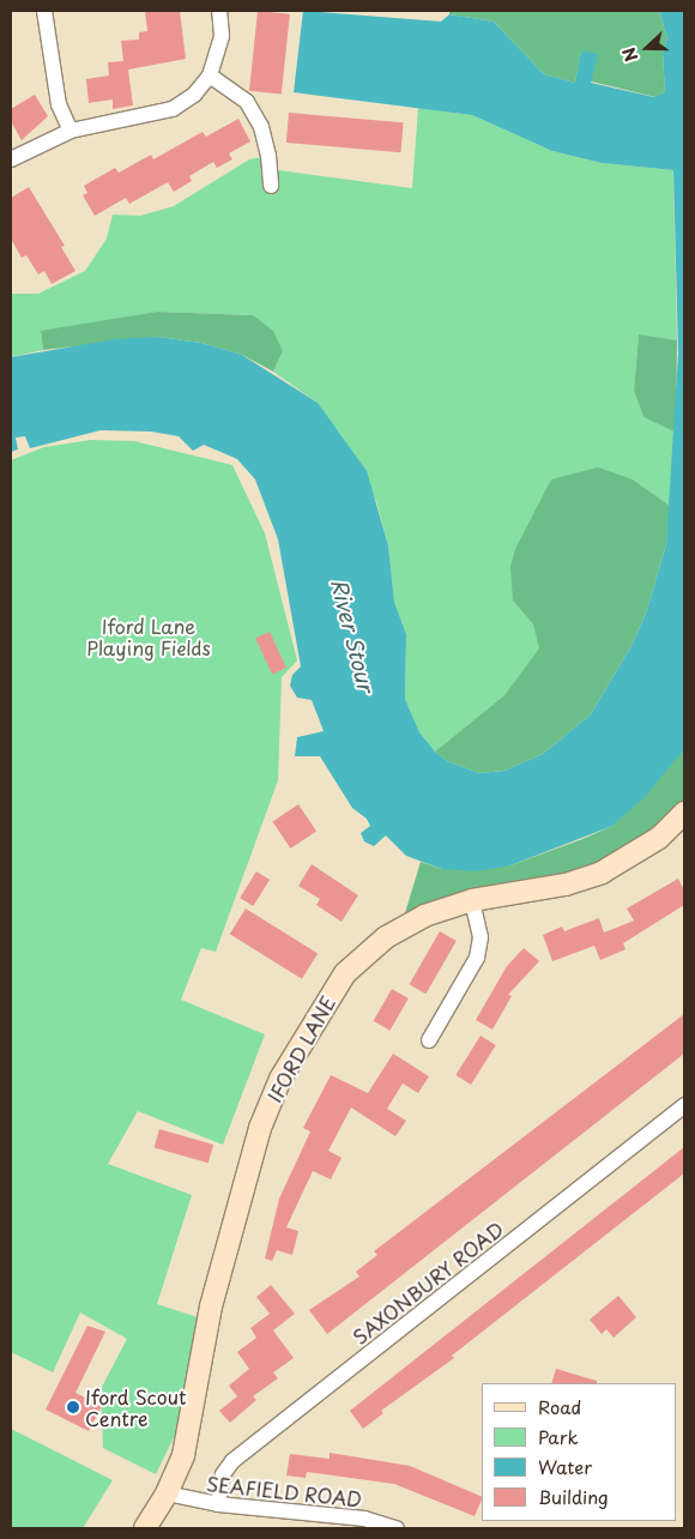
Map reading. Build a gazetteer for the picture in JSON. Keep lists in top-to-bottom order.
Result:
{
  "streets": {
    "street": ["IFORD LANE", "SAXONBURY ROAD", "SEAFIELD ROAD"]
  },
  "crossings": [
    ["IFORD LANE", "SEAFIELD ROAD"],
    ["SAXONBURY ROAD", "SEAFIELD ROAD"]
  ],
  "water": ["River Stour"],
  "parks": ["Iford Lane Playing Fields"],
  "places": ["Iford Scout Centre"],
  "legend": [
    "Road",
    "Park",
    "Water",
    "Building"
  ],
  "north": "left"
}
